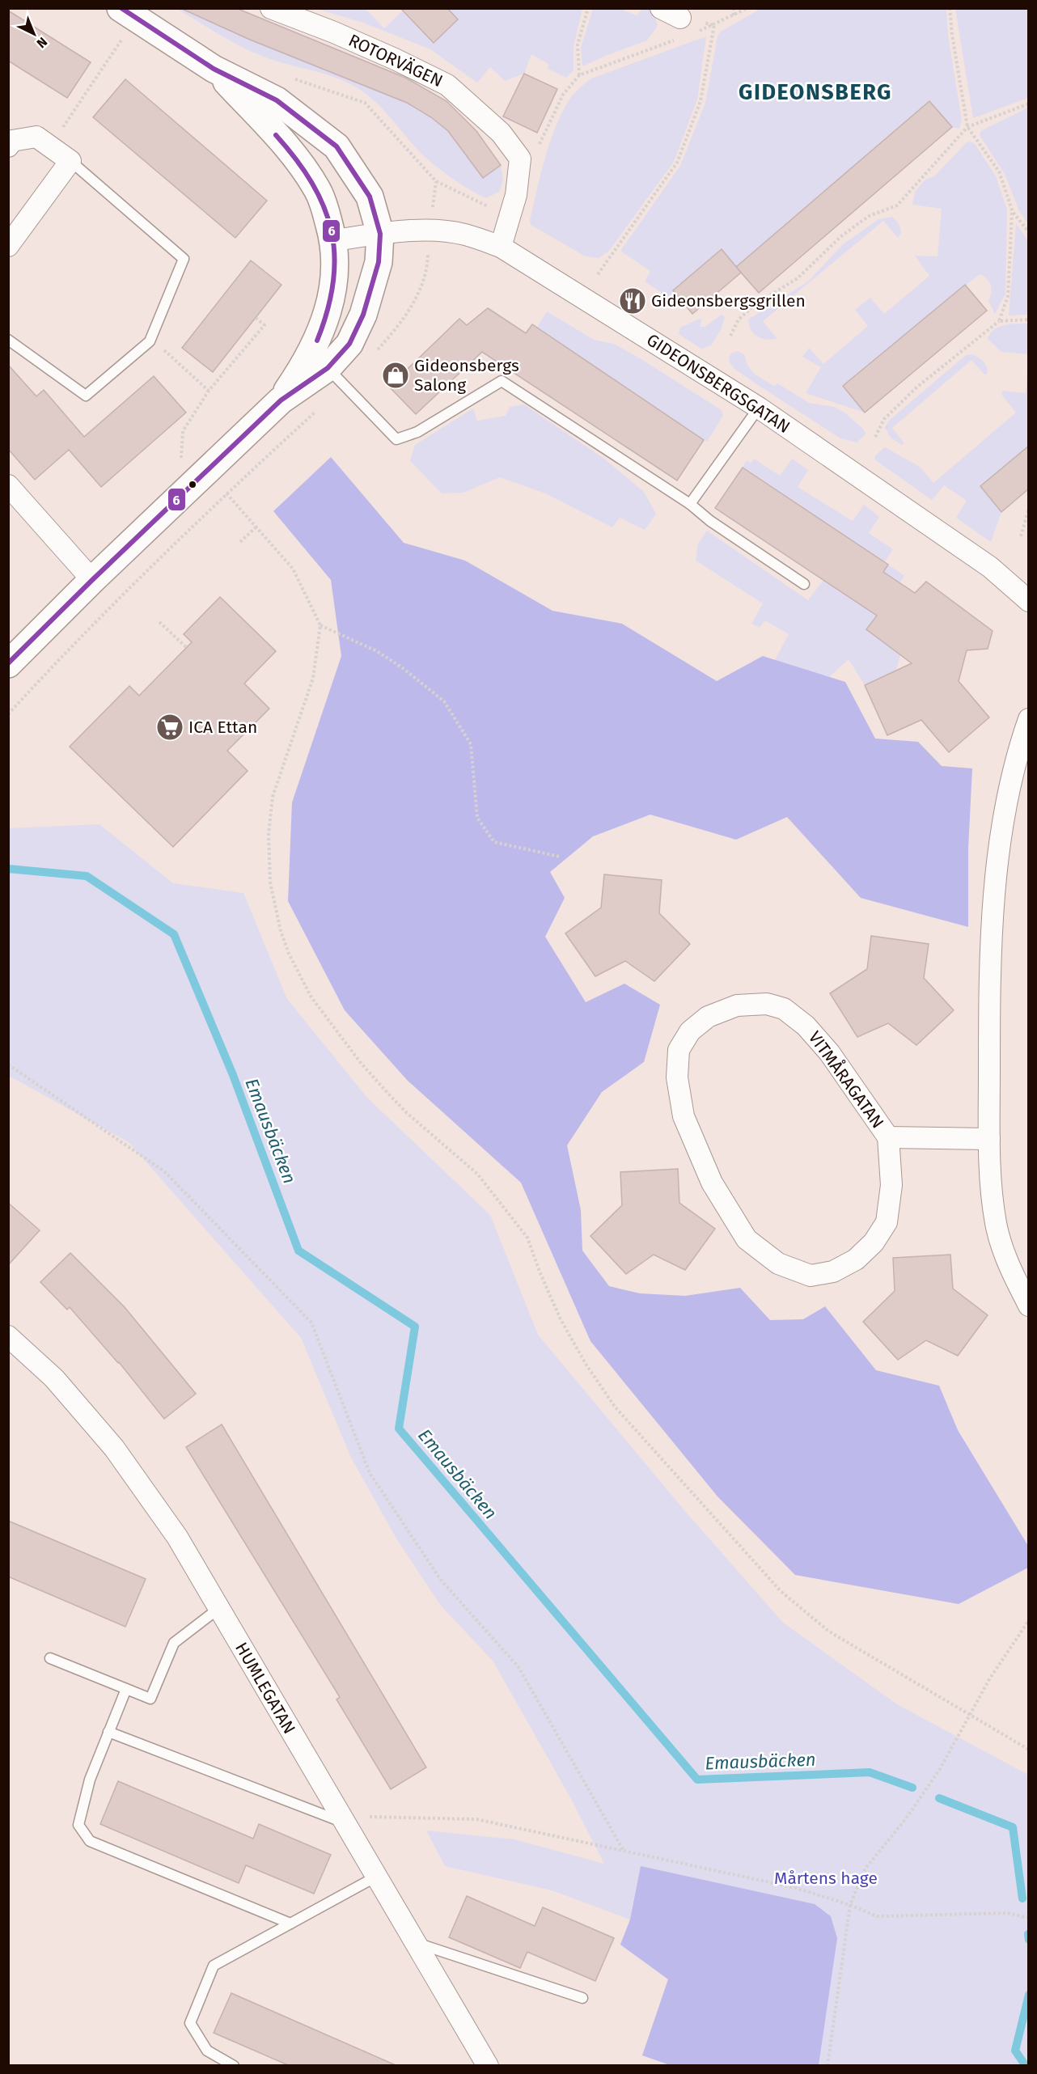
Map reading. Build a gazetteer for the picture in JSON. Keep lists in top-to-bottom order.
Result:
{
  "streets": {
    "street": [
      "ROTORVÄGEN",
      "GIDEONSBERGSGATAN",
      "VITMÅRAGATAN",
      "HUMLEGATAN"
    ]
  },
  "crossings": [
    ["ROTORVÄGEN", "GIDEONSBERGSGATAN"]
  ],
  "districts": ["GIDEONSBERG"],
  "water": ["Emausbäcken"],
  "parks": ["Mårtens hage"],
  "places": {
    "restaurant": ["Gideonsbergsgrillen"],
    "shop": ["Gideonsbergs Salong"],
    "supermarket": ["ICA Ettan"]
  },
  "lines": ["transit line 6"],
  "north": "bottom right"
}
